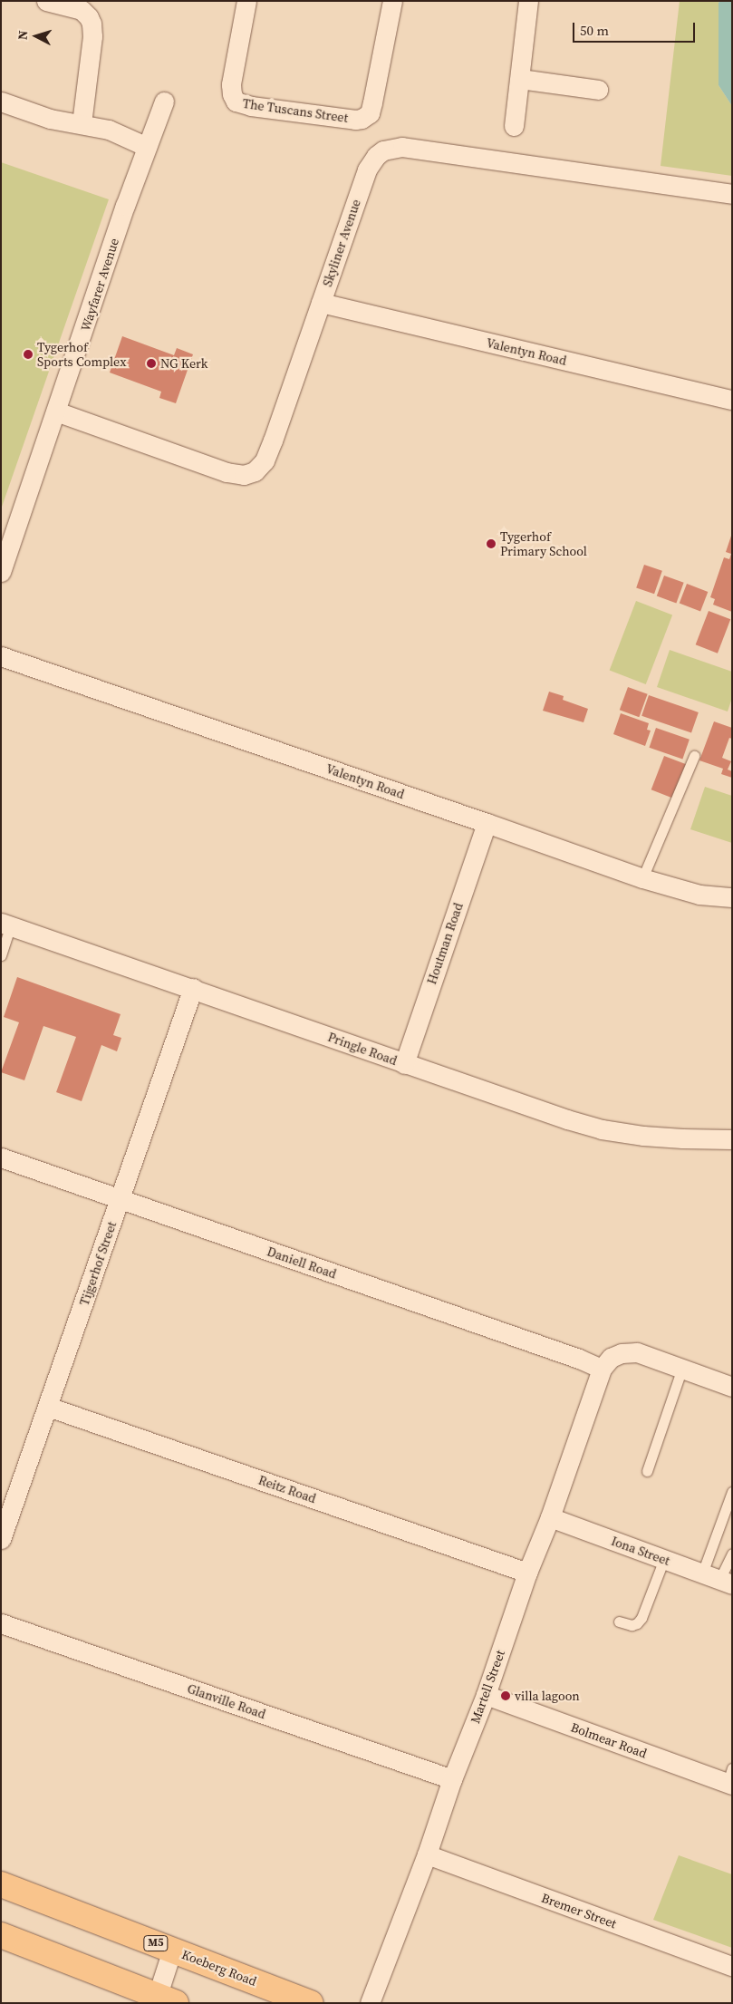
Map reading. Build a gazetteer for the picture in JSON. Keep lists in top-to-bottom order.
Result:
{
  "streets": {
    "main road": ["M5", "Koeberg Road"],
    "street": [
      "The Tuscans Street",
      "Skyliner Avenue",
      "Wayfarer Avenue",
      "Valentyn Road",
      "Houtman Road",
      "Pringle Road",
      "Daniell Road",
      "Tijgerhof Street",
      "Reitz Road",
      "Iona Street",
      "Martell Street",
      "Glanville Road",
      "Bolmear Road",
      "Bremer Street"
    ]
  },
  "crossings": [
    ["Skyliner Avenue", "Wayfarer Avenue"],
    ["Skyliner Avenue", "Valentyn Road"],
    ["Valentyn Road", "Houtman Road"],
    ["Houtman Road", "Pringle Road"],
    ["Pringle Road", "Tijgerhof Street"],
    ["Daniell Road", "Tijgerhof Street"],
    ["Daniell Road", "Martell Street"],
    ["Tijgerhof Street", "Reitz Road"],
    ["Reitz Road", "Martell Street"],
    ["Iona Street", "Martell Street"],
    ["Martell Street", "Glanville Road"],
    ["Martell Street", "Bolmear Road"],
    ["Martell Street", "Bremer Street"]
  ],
  "places": [
    "Tygerhof Sports Complex",
    "NG Kerk",
    "Tygerhof Primary School",
    "villa lagoon"
  ],
  "scale_bar": "50 m",
  "north": "left"
}
